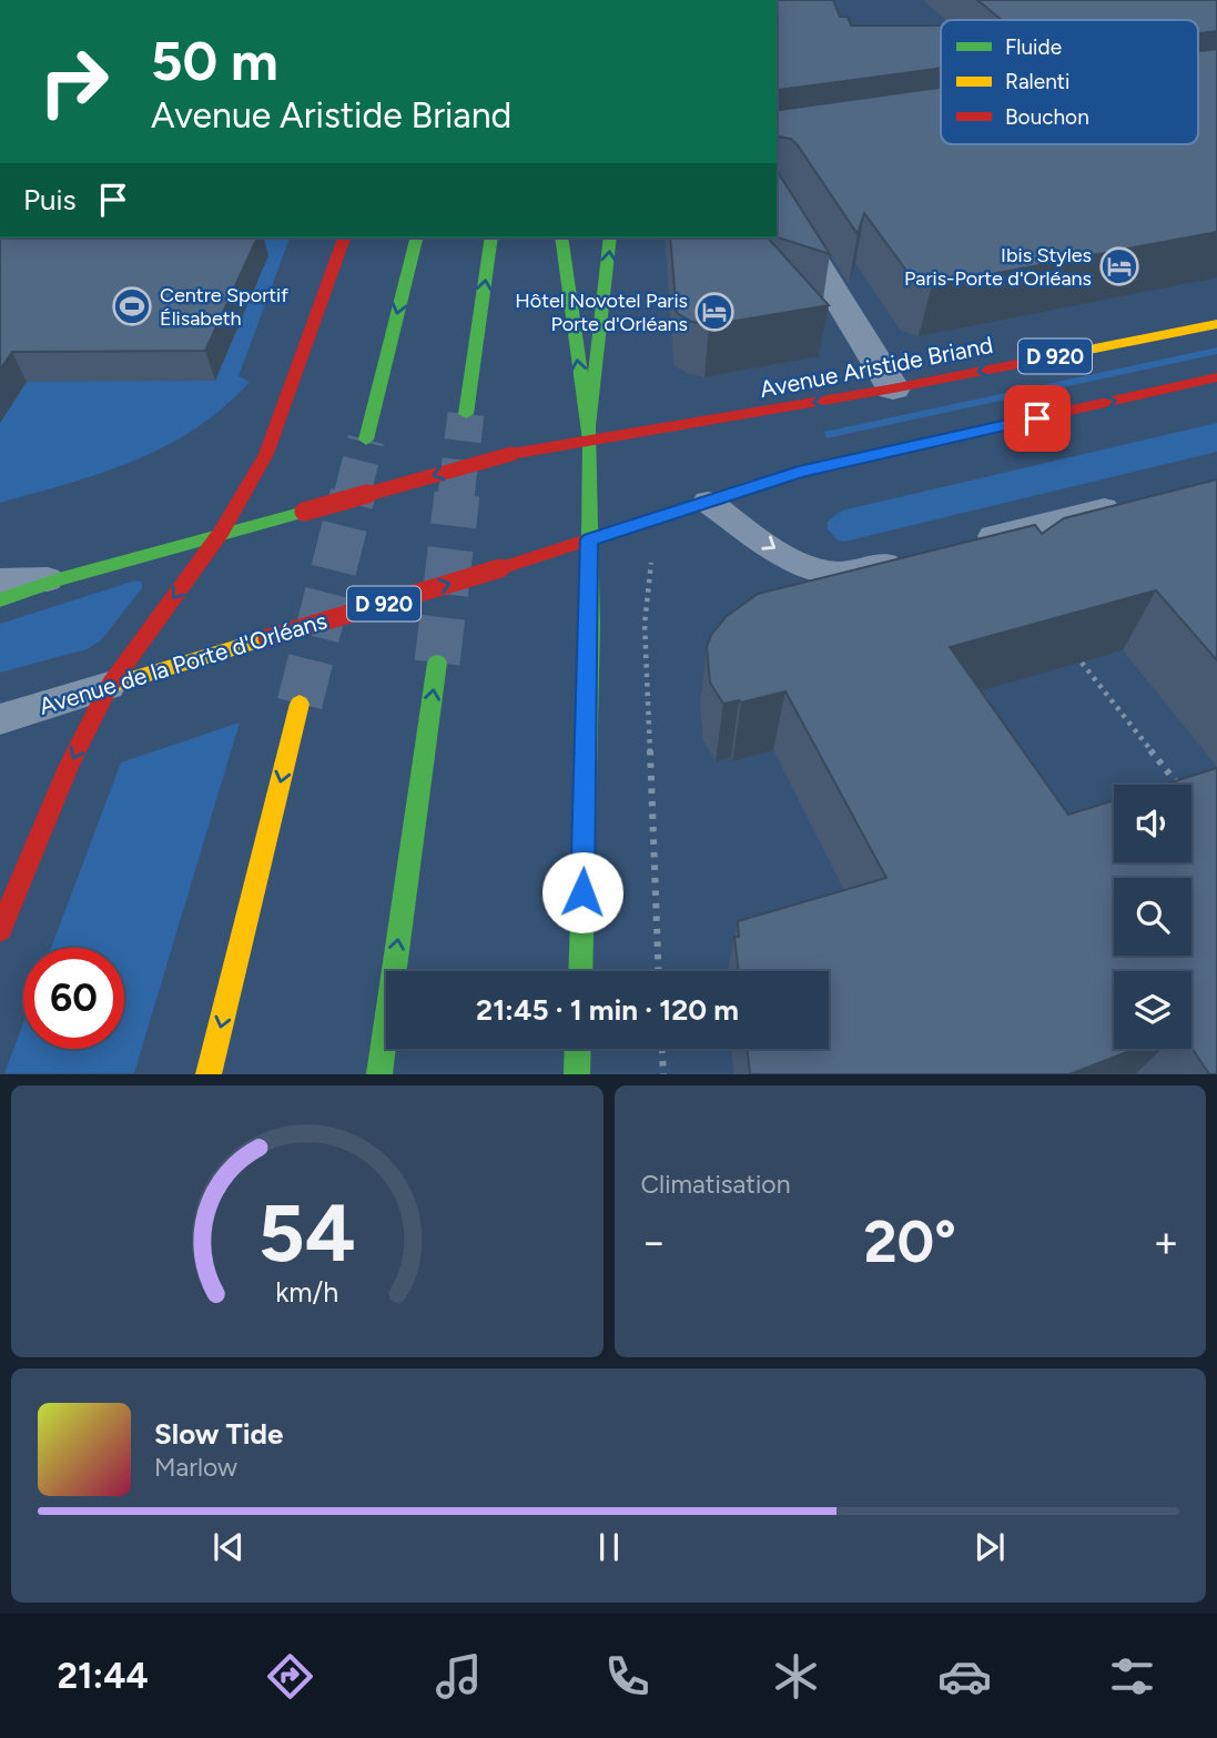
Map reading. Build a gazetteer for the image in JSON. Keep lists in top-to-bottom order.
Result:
{
  "streets": {
    "main road": ["D 920", "Avenue Aristide Briand", "Avenue de la Porte d'Orléans"]
  },
  "crossings": [
    ["D 920", "Avenue Aristide Briand"],
    ["D 920", "Avenue de la Porte d'Orléans"]
  ],
  "places": {
    "hotel": ["Ibis Styles Paris-Porte d'Orléans", "Hôtel Novotel Paris Porte d'Orléans"],
    "sports": ["Centre Sportif Élisabeth"]
  },
  "legend": ["Fluide", "Ralenti", "Bouchon"],
  "page": {
    "turn": ["50 m", "Avenue Aristide Briand"],
    "then": "Puis",
    "limit": "60",
    "trip": "21:45 · 1 min · 120 m",
    "tile": "Climatisation",
    "heat": ["−", "20°", "+"],
    "song": ["Slow Tide", "Marlow"],
    "tabs": "21:44",
    "gauge": ["54", "km/h"]
  }
}
